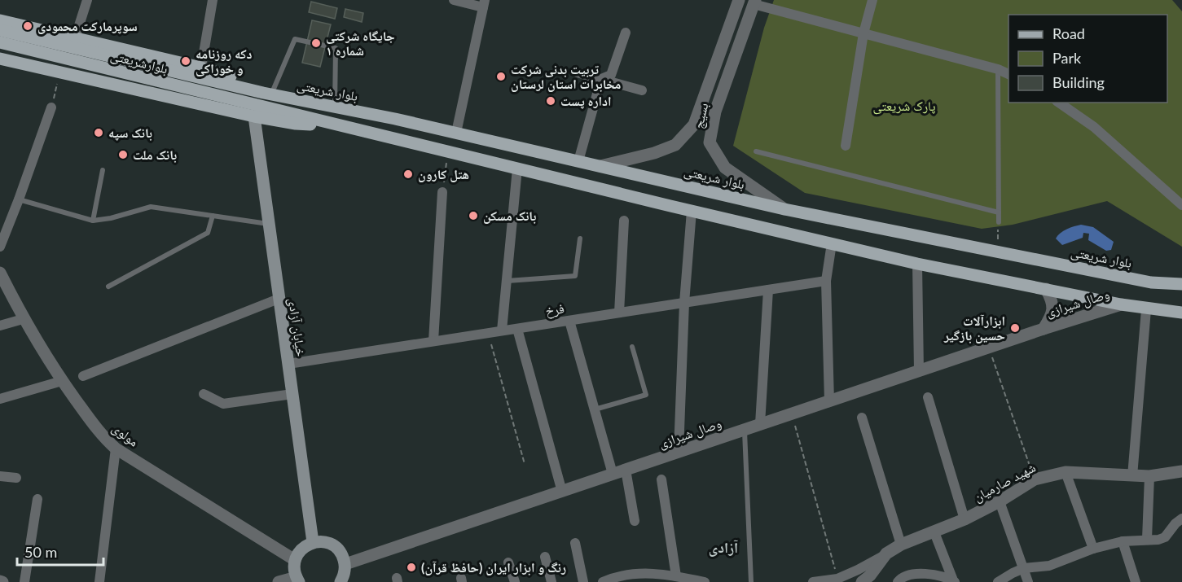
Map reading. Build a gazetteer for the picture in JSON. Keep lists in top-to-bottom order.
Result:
{
  "streets": {
    "main road": ["بلوارشریعتی", "بلوار شریعتی", "خیابان آزادی"],
    "street": [
      "بسیج",
      "وصال شیرازی",
      "فرخ",
      "مولوی",
      "شهید صارمیان"
    ]
  },
  "crossings": [
    ["بلوارشریعتی", "بلوار شریعتی"],
    ["بلوار شریعتی", "بسیج"],
    ["فرخ", "خیابان آزادی"]
  ],
  "districts": ["آزادی"],
  "parks": ["پارک شریعتی"],
  "places": [
    "سوپرمارکت محمودی",
    "جایگاه شرکتی شماره ۱",
    "دکه روزنامه و خوراکی",
    "تربیت بدنی شرکت مخابرات استان لرستان",
    "اداره پست",
    "بانک سپه",
    "بانک ملت",
    "هتل کارون",
    "بانک مسکن",
    "ابزارآلات حسین بازگیر",
    "رنگ و ابزار ایران (حافظ قرآن)"
  ],
  "legend": ["Road", "Park", "Building"],
  "scale_bar": "50 m"
}
